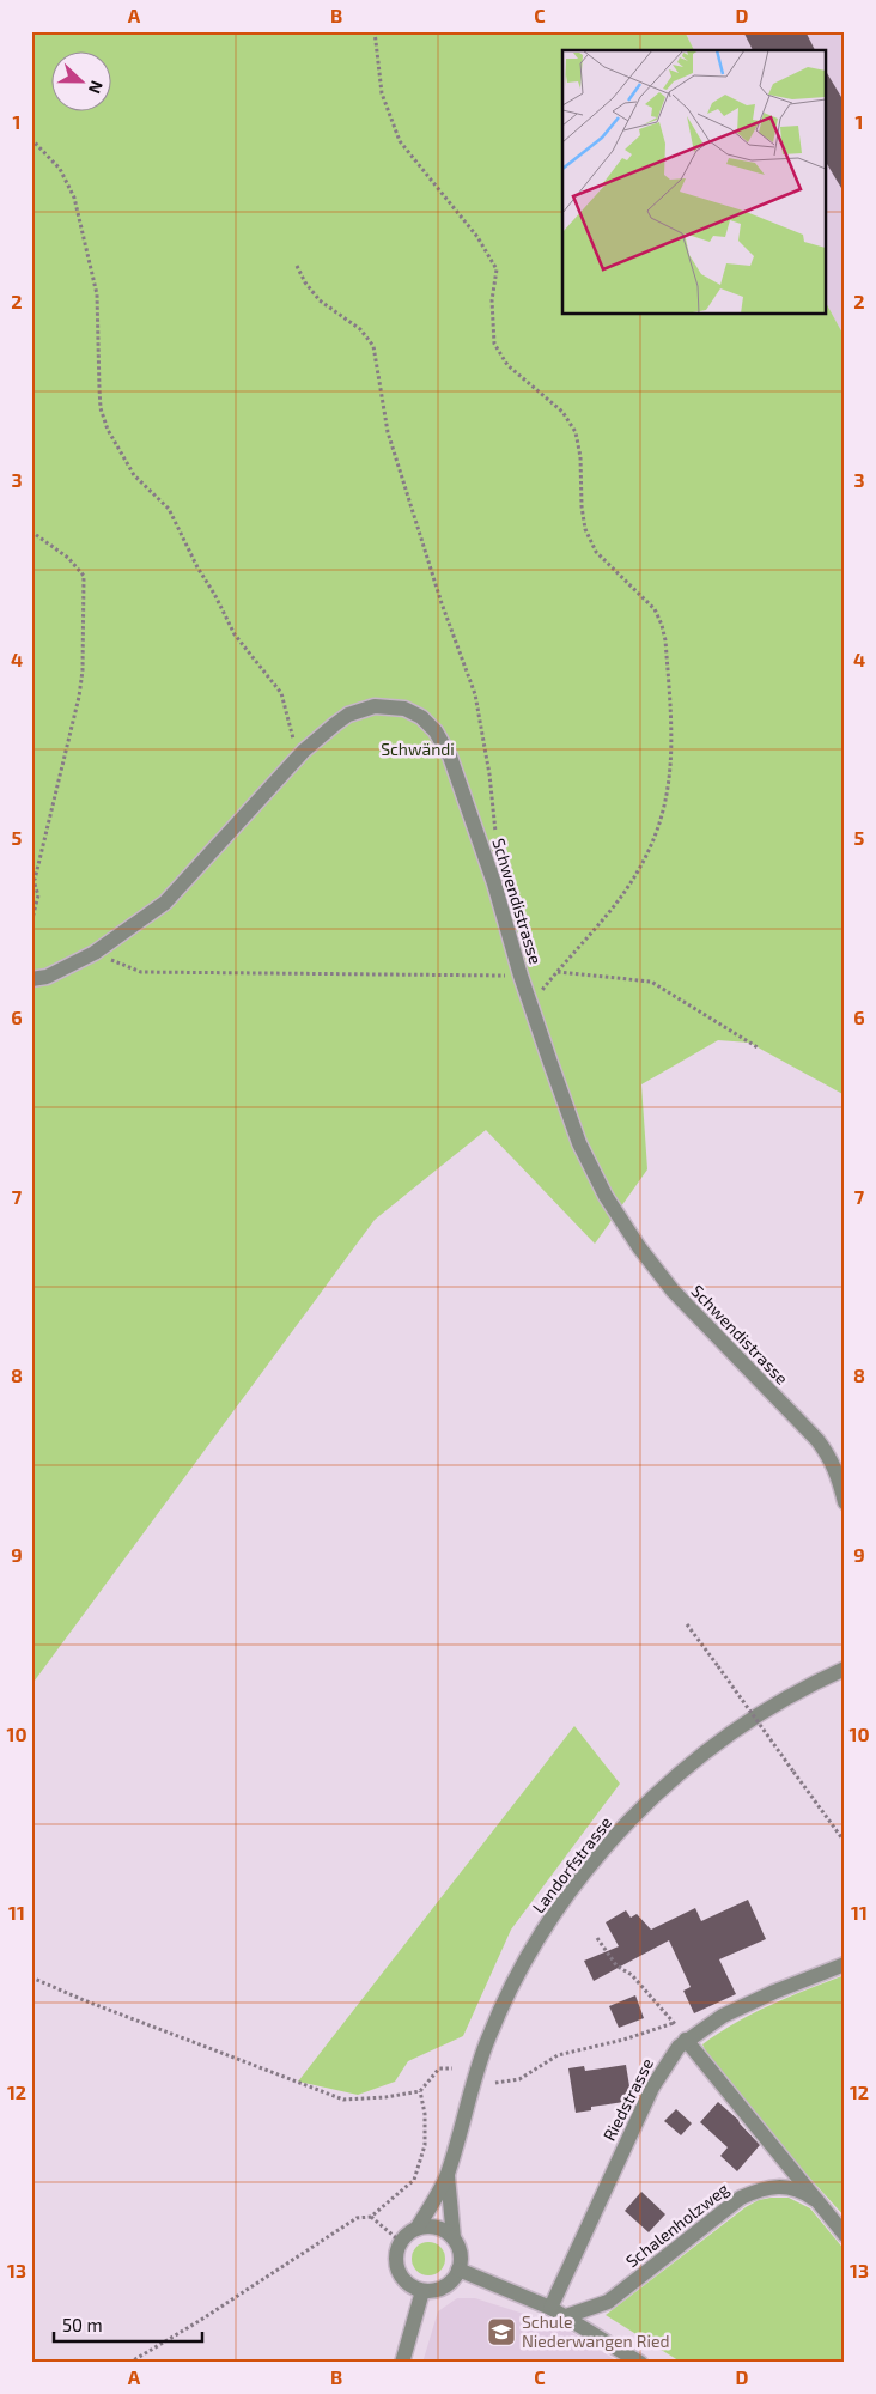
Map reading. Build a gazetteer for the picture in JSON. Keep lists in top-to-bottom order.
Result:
{
  "streets": {
    "street": [
      "Schwendistrasse",
      "Landorfstrasse",
      "Riedstrasse",
      "Schalenholzweg"
    ]
  },
  "crossings": [
    ["Riedstrasse", "Schalenholzweg"]
  ],
  "parks": ["Schwändi"],
  "places": {
    "school or university": ["Schule Niederwangen Ried"]
  },
  "scale_bar": "50 m",
  "north": "right",
  "grid": {
    "columns": [
      "A",
      "B",
      "C",
      "D"
    ],
    "rows": [
      "1",
      "2",
      "3",
      "4",
      "5",
      "6",
      "7",
      "8",
      "9",
      "10",
      "11",
      "12",
      "13"
    ]
  }
}
